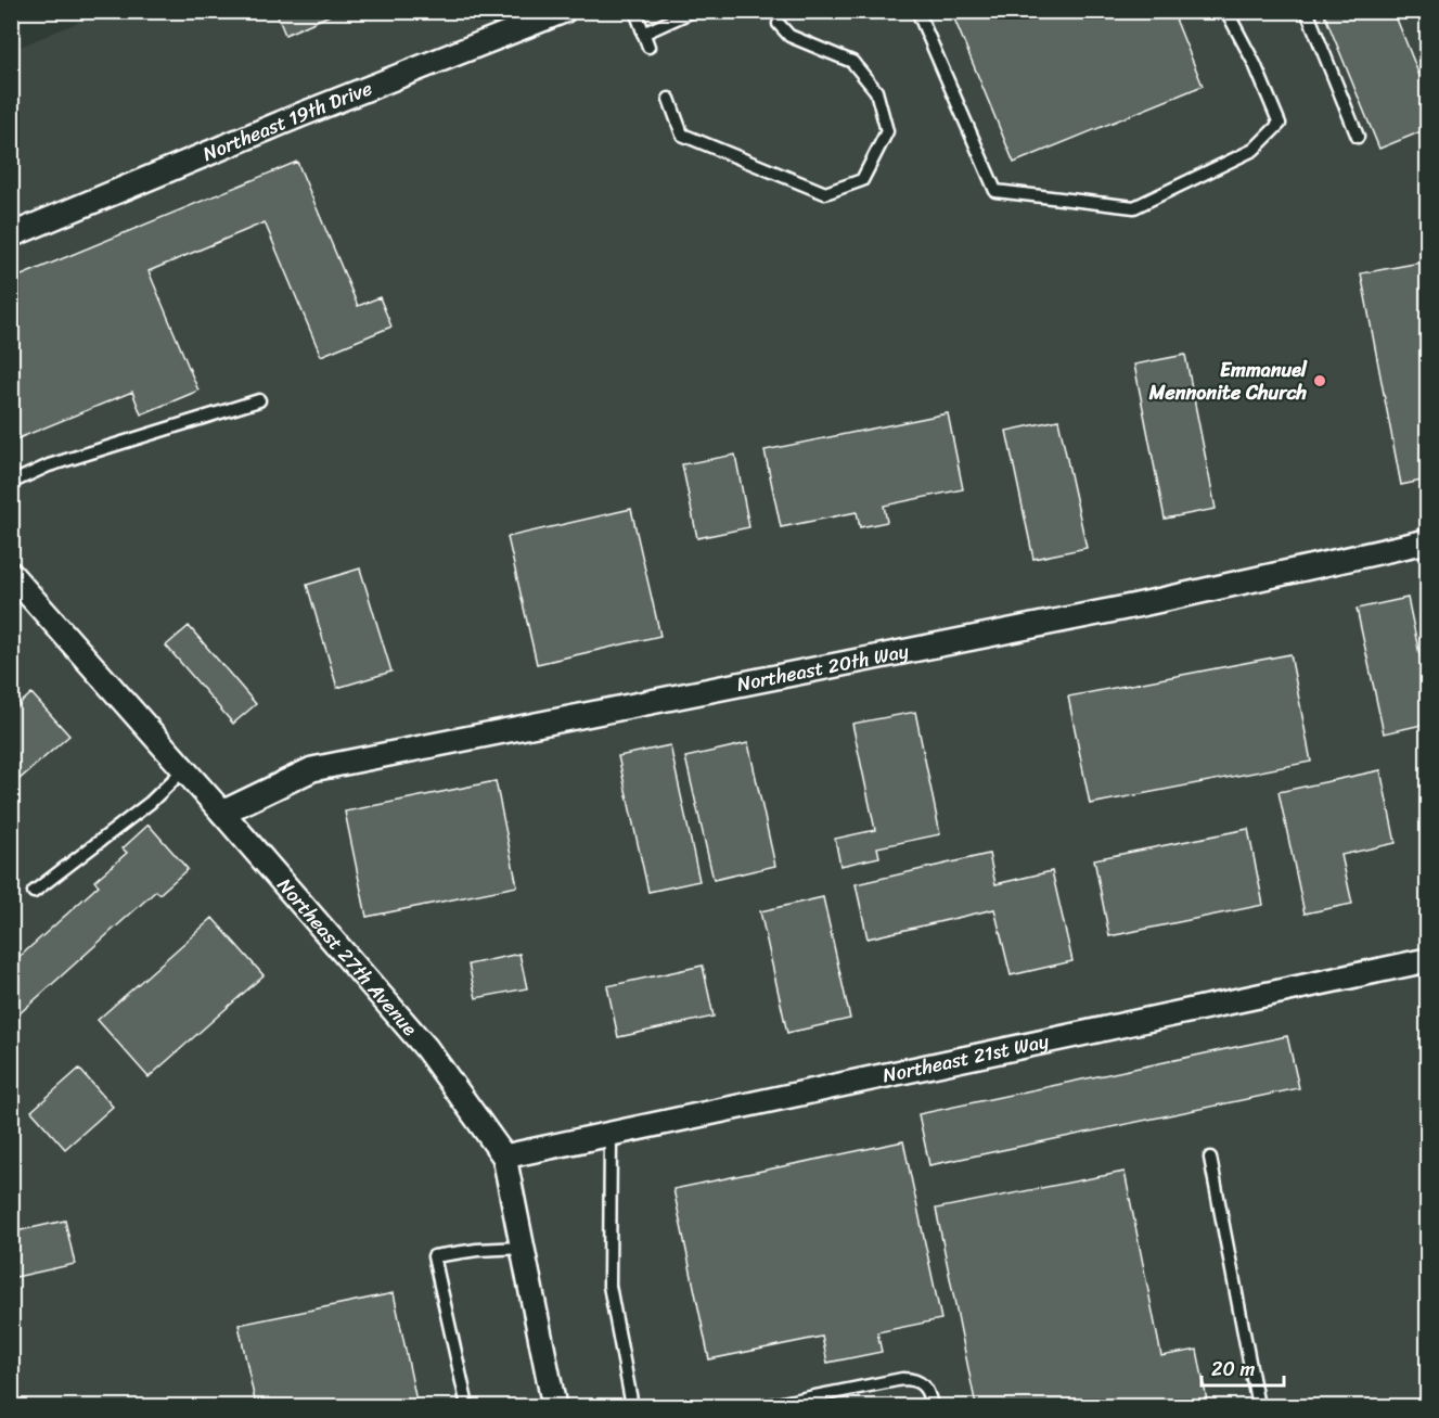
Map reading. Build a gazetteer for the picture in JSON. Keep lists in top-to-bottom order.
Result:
{
  "streets": {
    "street": [
      "Northeast 19th Drive",
      "Northeast 20th Way",
      "Northeast 27th Avenue",
      "Northeast 21st Way"
    ]
  },
  "crossings": [
    ["Northeast 20th Way", "Northeast 27th Avenue"],
    ["Northeast 27th Avenue", "Northeast 21st Way"]
  ],
  "places": ["Emmanuel Mennonite Church"],
  "scale_bar": "20 m"
}
